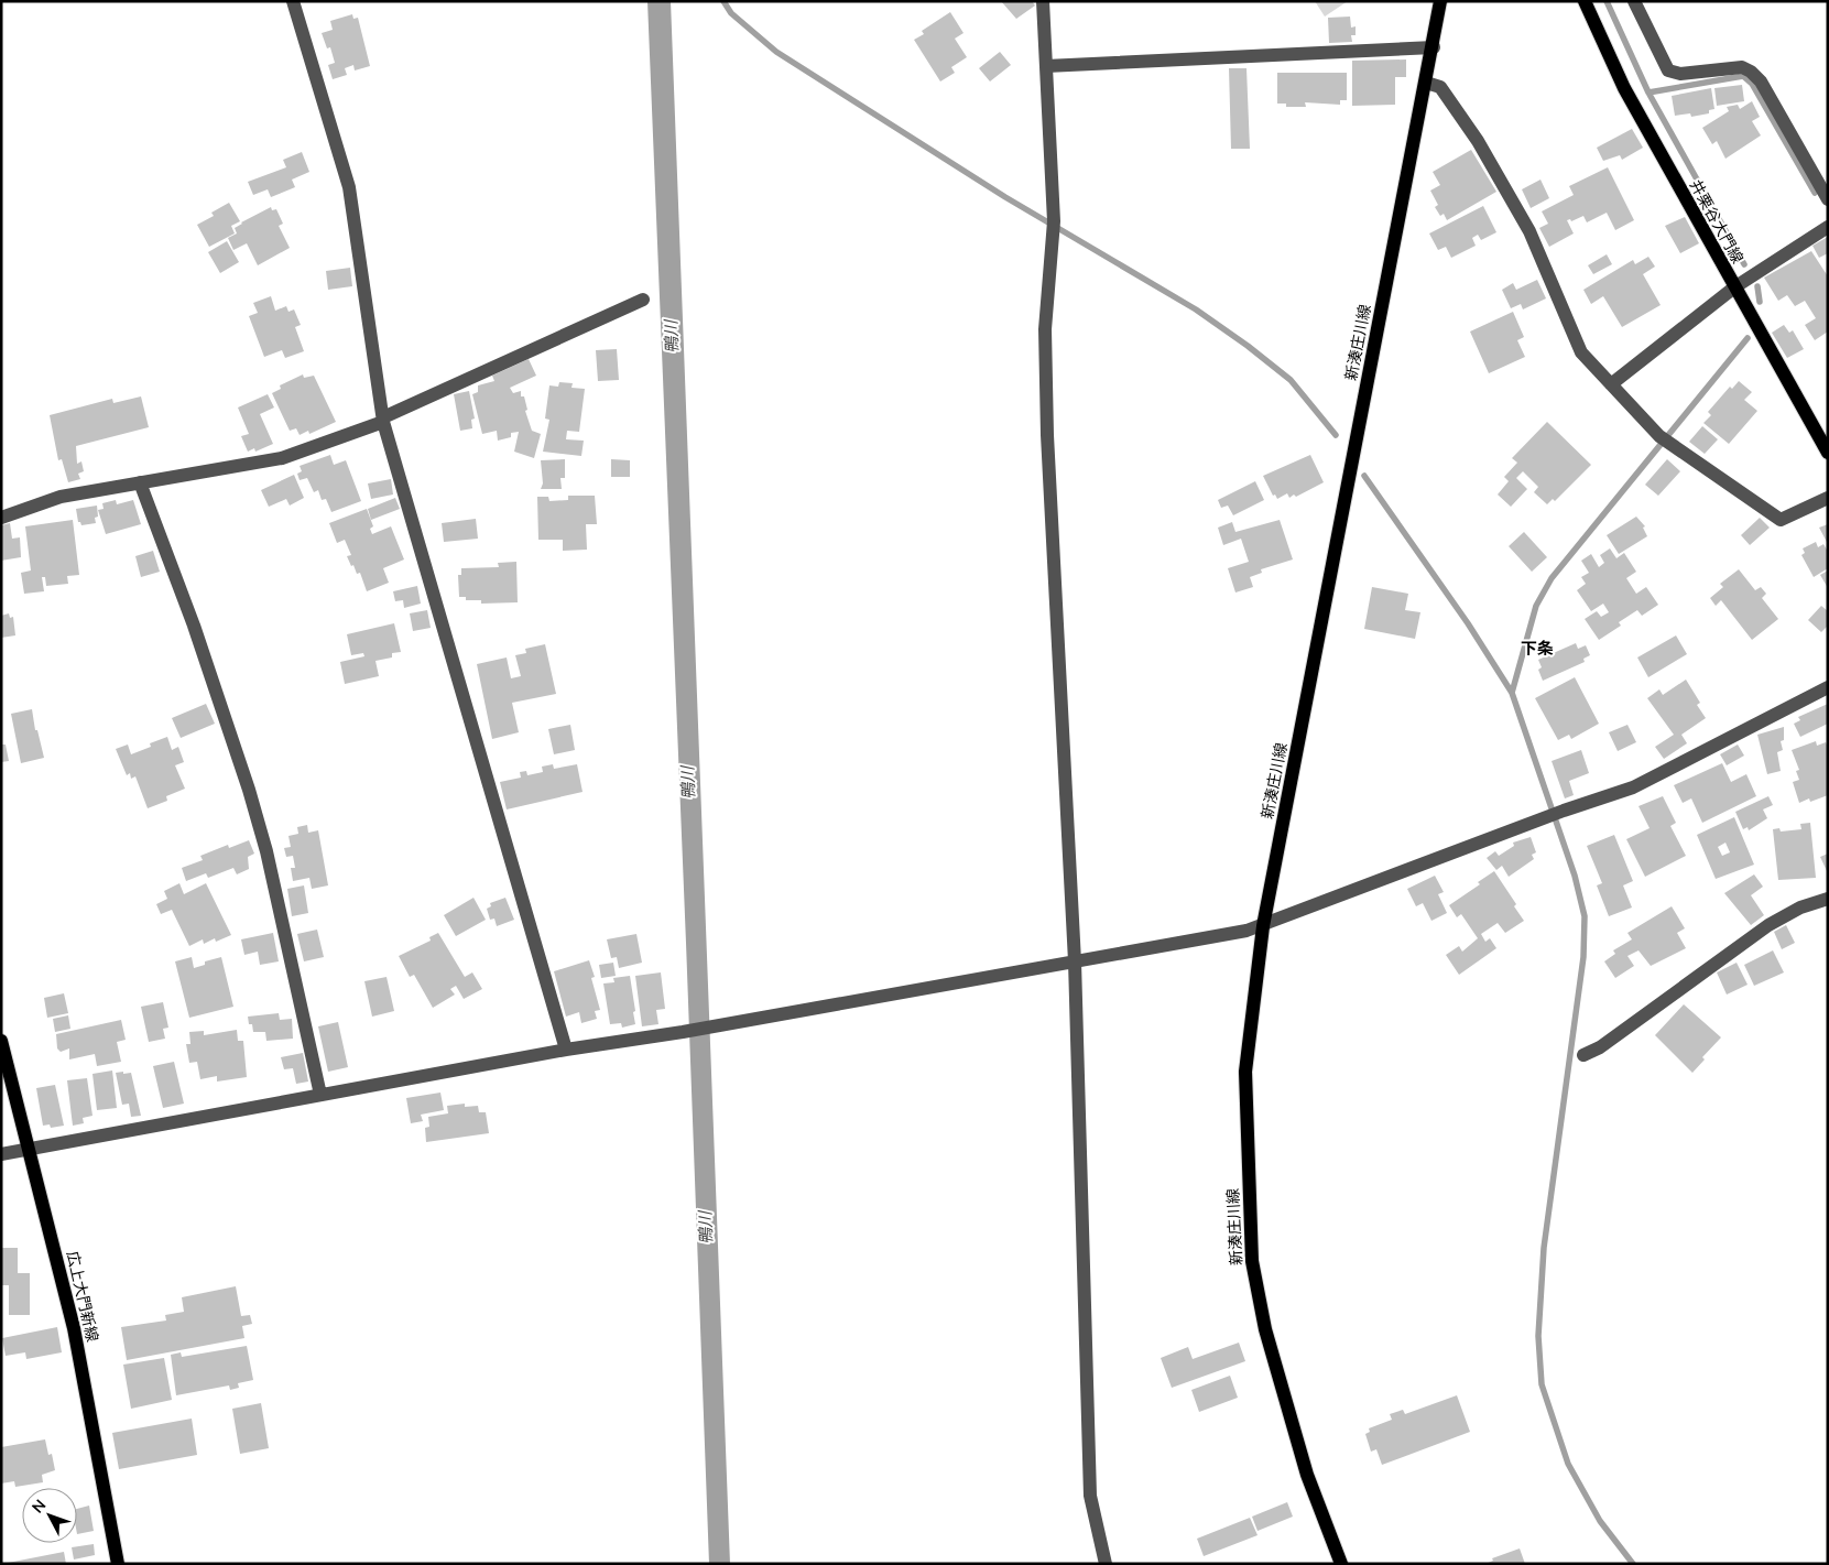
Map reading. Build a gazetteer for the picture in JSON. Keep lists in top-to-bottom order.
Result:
{
  "streets": {
    "main road": ["井栗谷大門線", "新湊庄川線", "広上大門新線"]
  },
  "districts": ["下条"],
  "water": ["鴨川"],
  "north": "top left"
}
